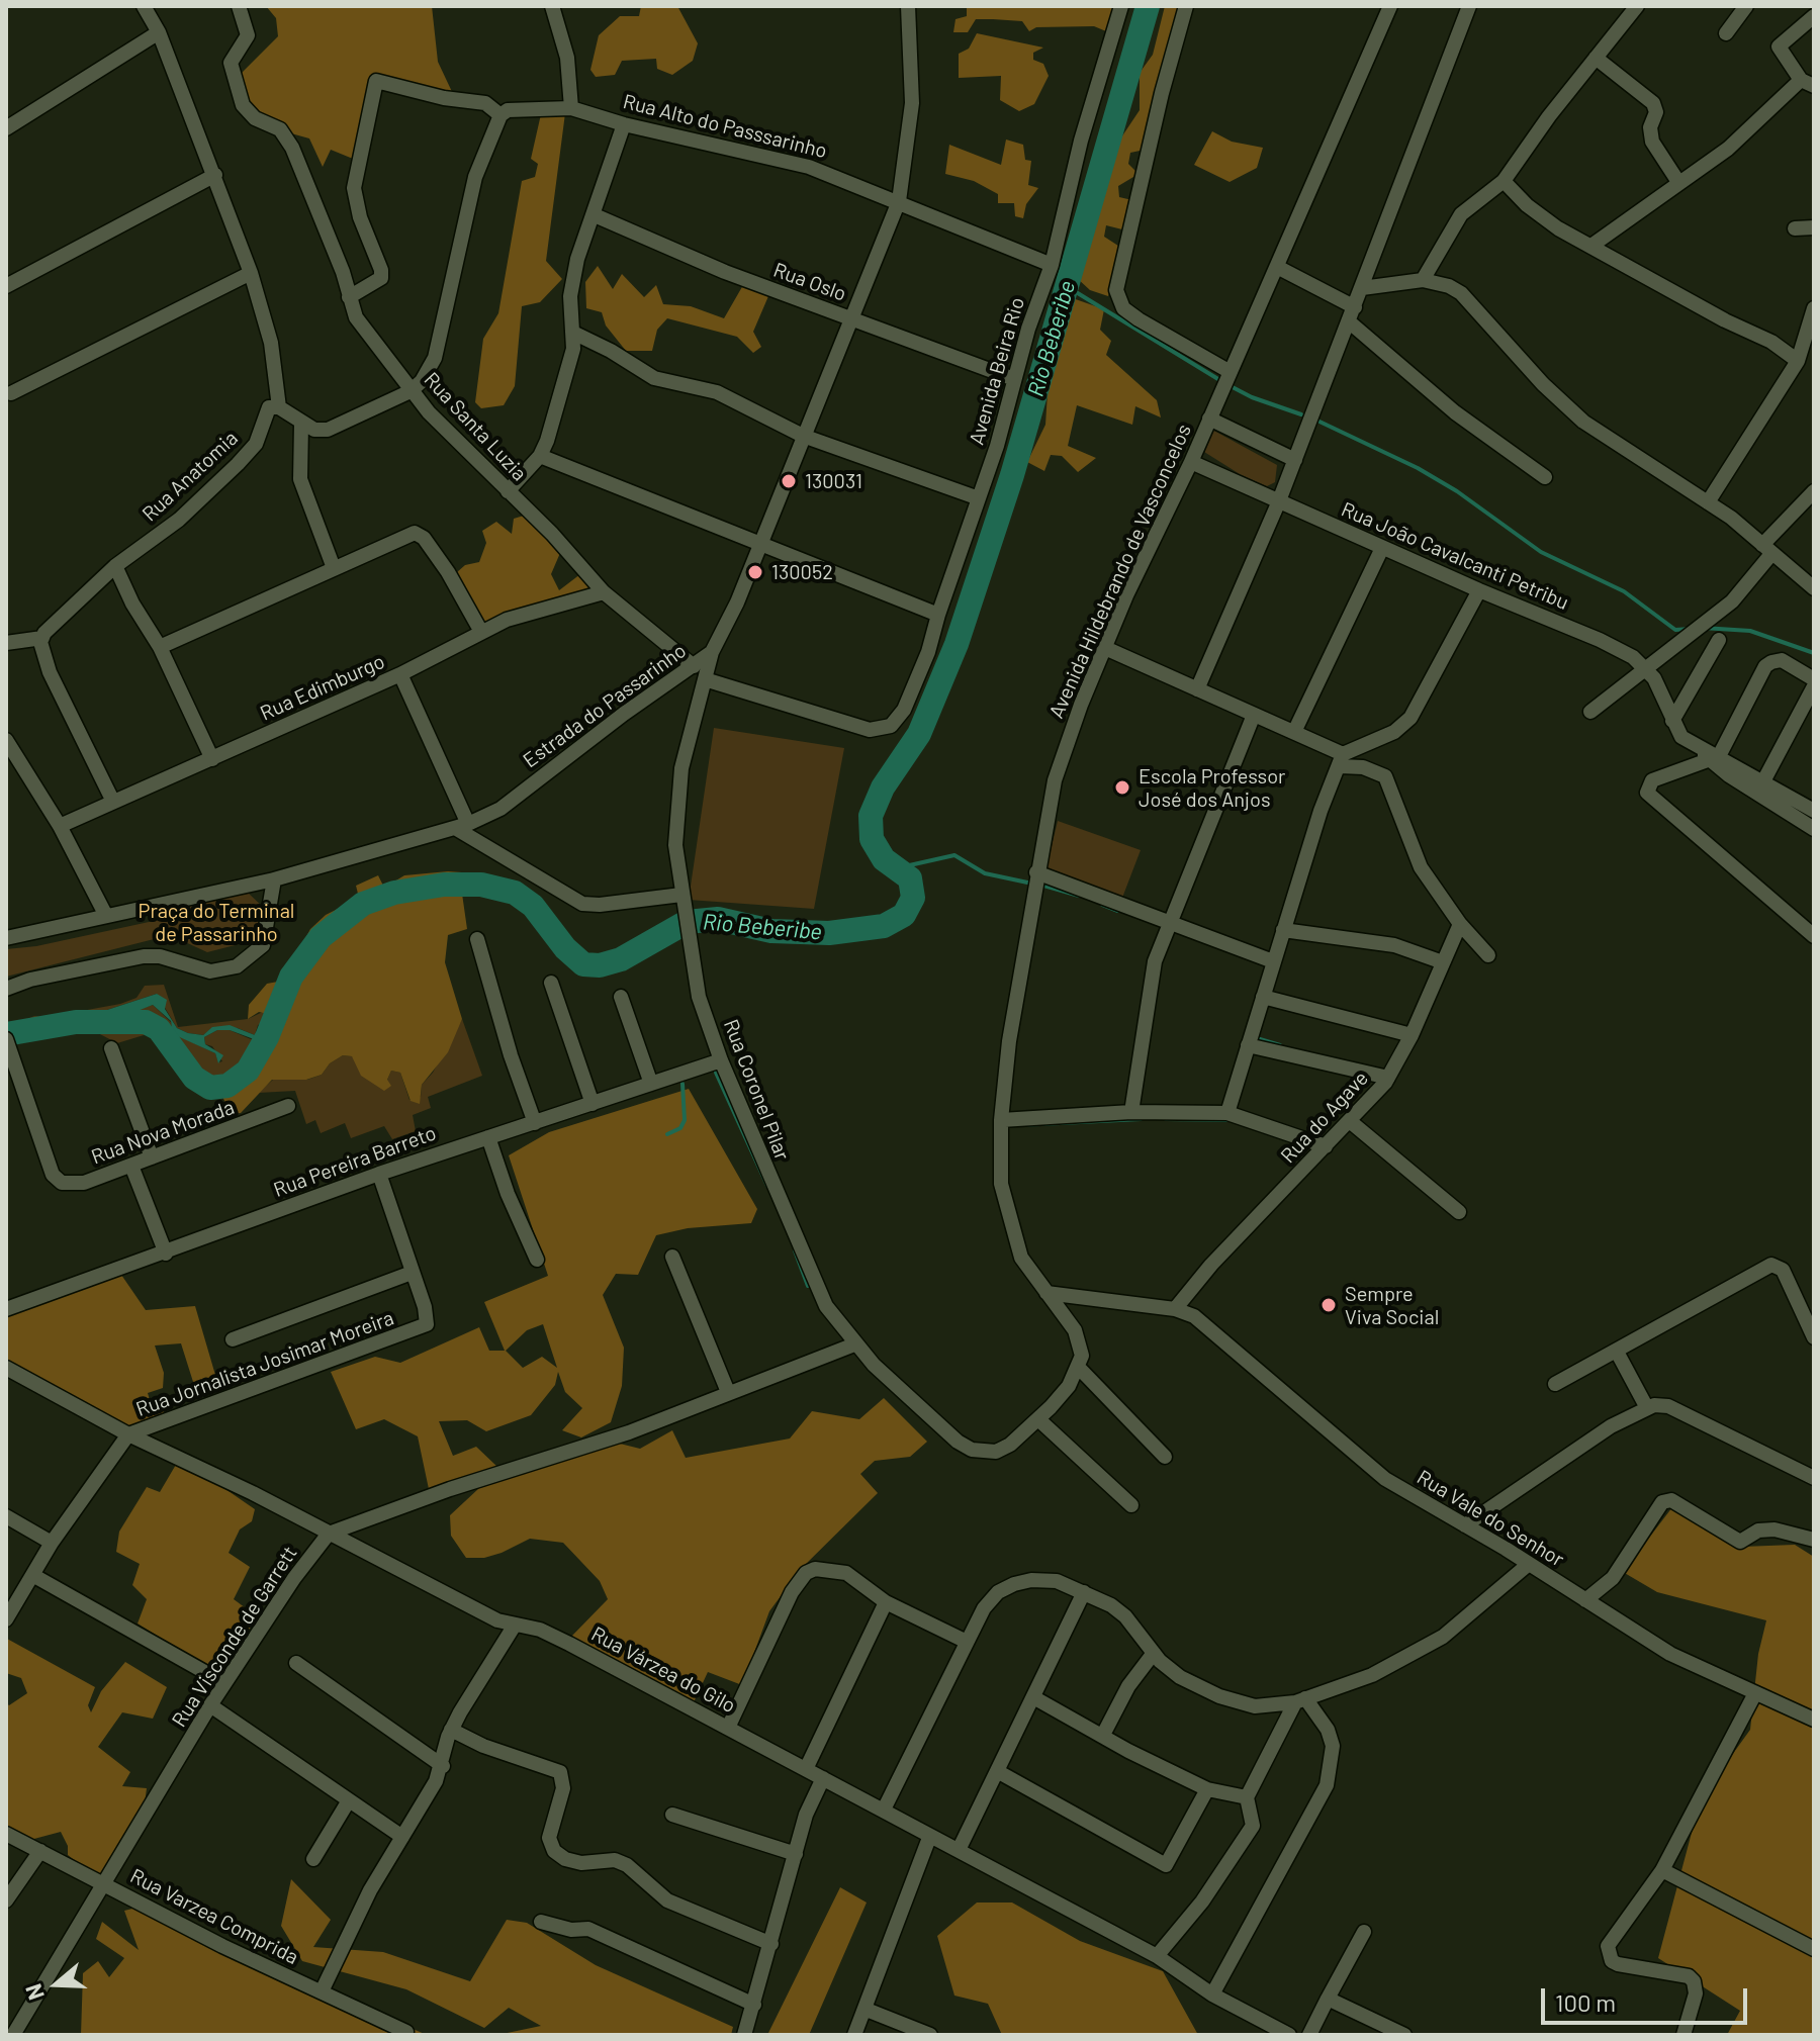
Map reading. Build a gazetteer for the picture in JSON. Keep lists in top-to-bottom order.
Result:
{
  "streets": {
    "street": [
      "Rua Alto do Passsarinho",
      "Rua Oslo",
      "Avenida Beira Rio",
      "Rua Santa Luzia",
      "Rua Anatomia",
      "Rua João Cavalcanti Petribu",
      "Avenida Hildebrando de Vasconcelos",
      "Rua Edimburgo",
      "Estrada do Passarinho",
      "Rua Coronel Pilar",
      "Rua do Agave",
      "Rua Nova Morada",
      "Rua Pereira Barreto",
      "Rua Jornalista Josimar Moreira",
      "Rua Vale do Senhor",
      "Rua Visconde de Garrett",
      "Rua Várzea do Gilo",
      "Rua Varzea Comprida"
    ]
  },
  "crossings": [
    ["Rua Alto do Passsarinho", "Avenida Beira Rio"],
    ["Rua Alto do Passsarinho", "Estrada do Passarinho"],
    ["Rua Oslo", "Avenida Beira Rio"],
    ["Rua Oslo", "Estrada do Passarinho"],
    ["Avenida Beira Rio", "Rua Coronel Pilar"],
    ["Rua Santa Luzia", "Rua Edimburgo"],
    ["Rua Santa Luzia", "Estrada do Passarinho"],
    ["Rua João Cavalcanti Petribu", "Avenida Hildebrando de Vasconcelos"],
    ["Estrada do Passarinho", "Rua Coronel Pilar"],
    ["Rua Coronel Pilar", "Rua Pereira Barreto"],
    ["Rua do Agave", "Rua Vale do Senhor"],
    ["Rua Pereira Barreto", "Rua Jornalista Josimar Moreira"],
    ["Rua Jornalista Josimar Moreira", "Rua Várzea do Gilo"],
    ["Rua Visconde de Garrett", "Rua Várzea do Gilo"],
    ["Rua Visconde de Garrett", "Rua Varzea Comprida"]
  ],
  "water": ["Rio Beberibe"],
  "parks": ["Praça do Terminal de Passarinho"],
  "places": [
    "130031",
    "130052",
    "Escola Professor José dos Anjos",
    "Sempre Viva Social"
  ],
  "scale_bar": "100 m",
  "north": "left"
}
